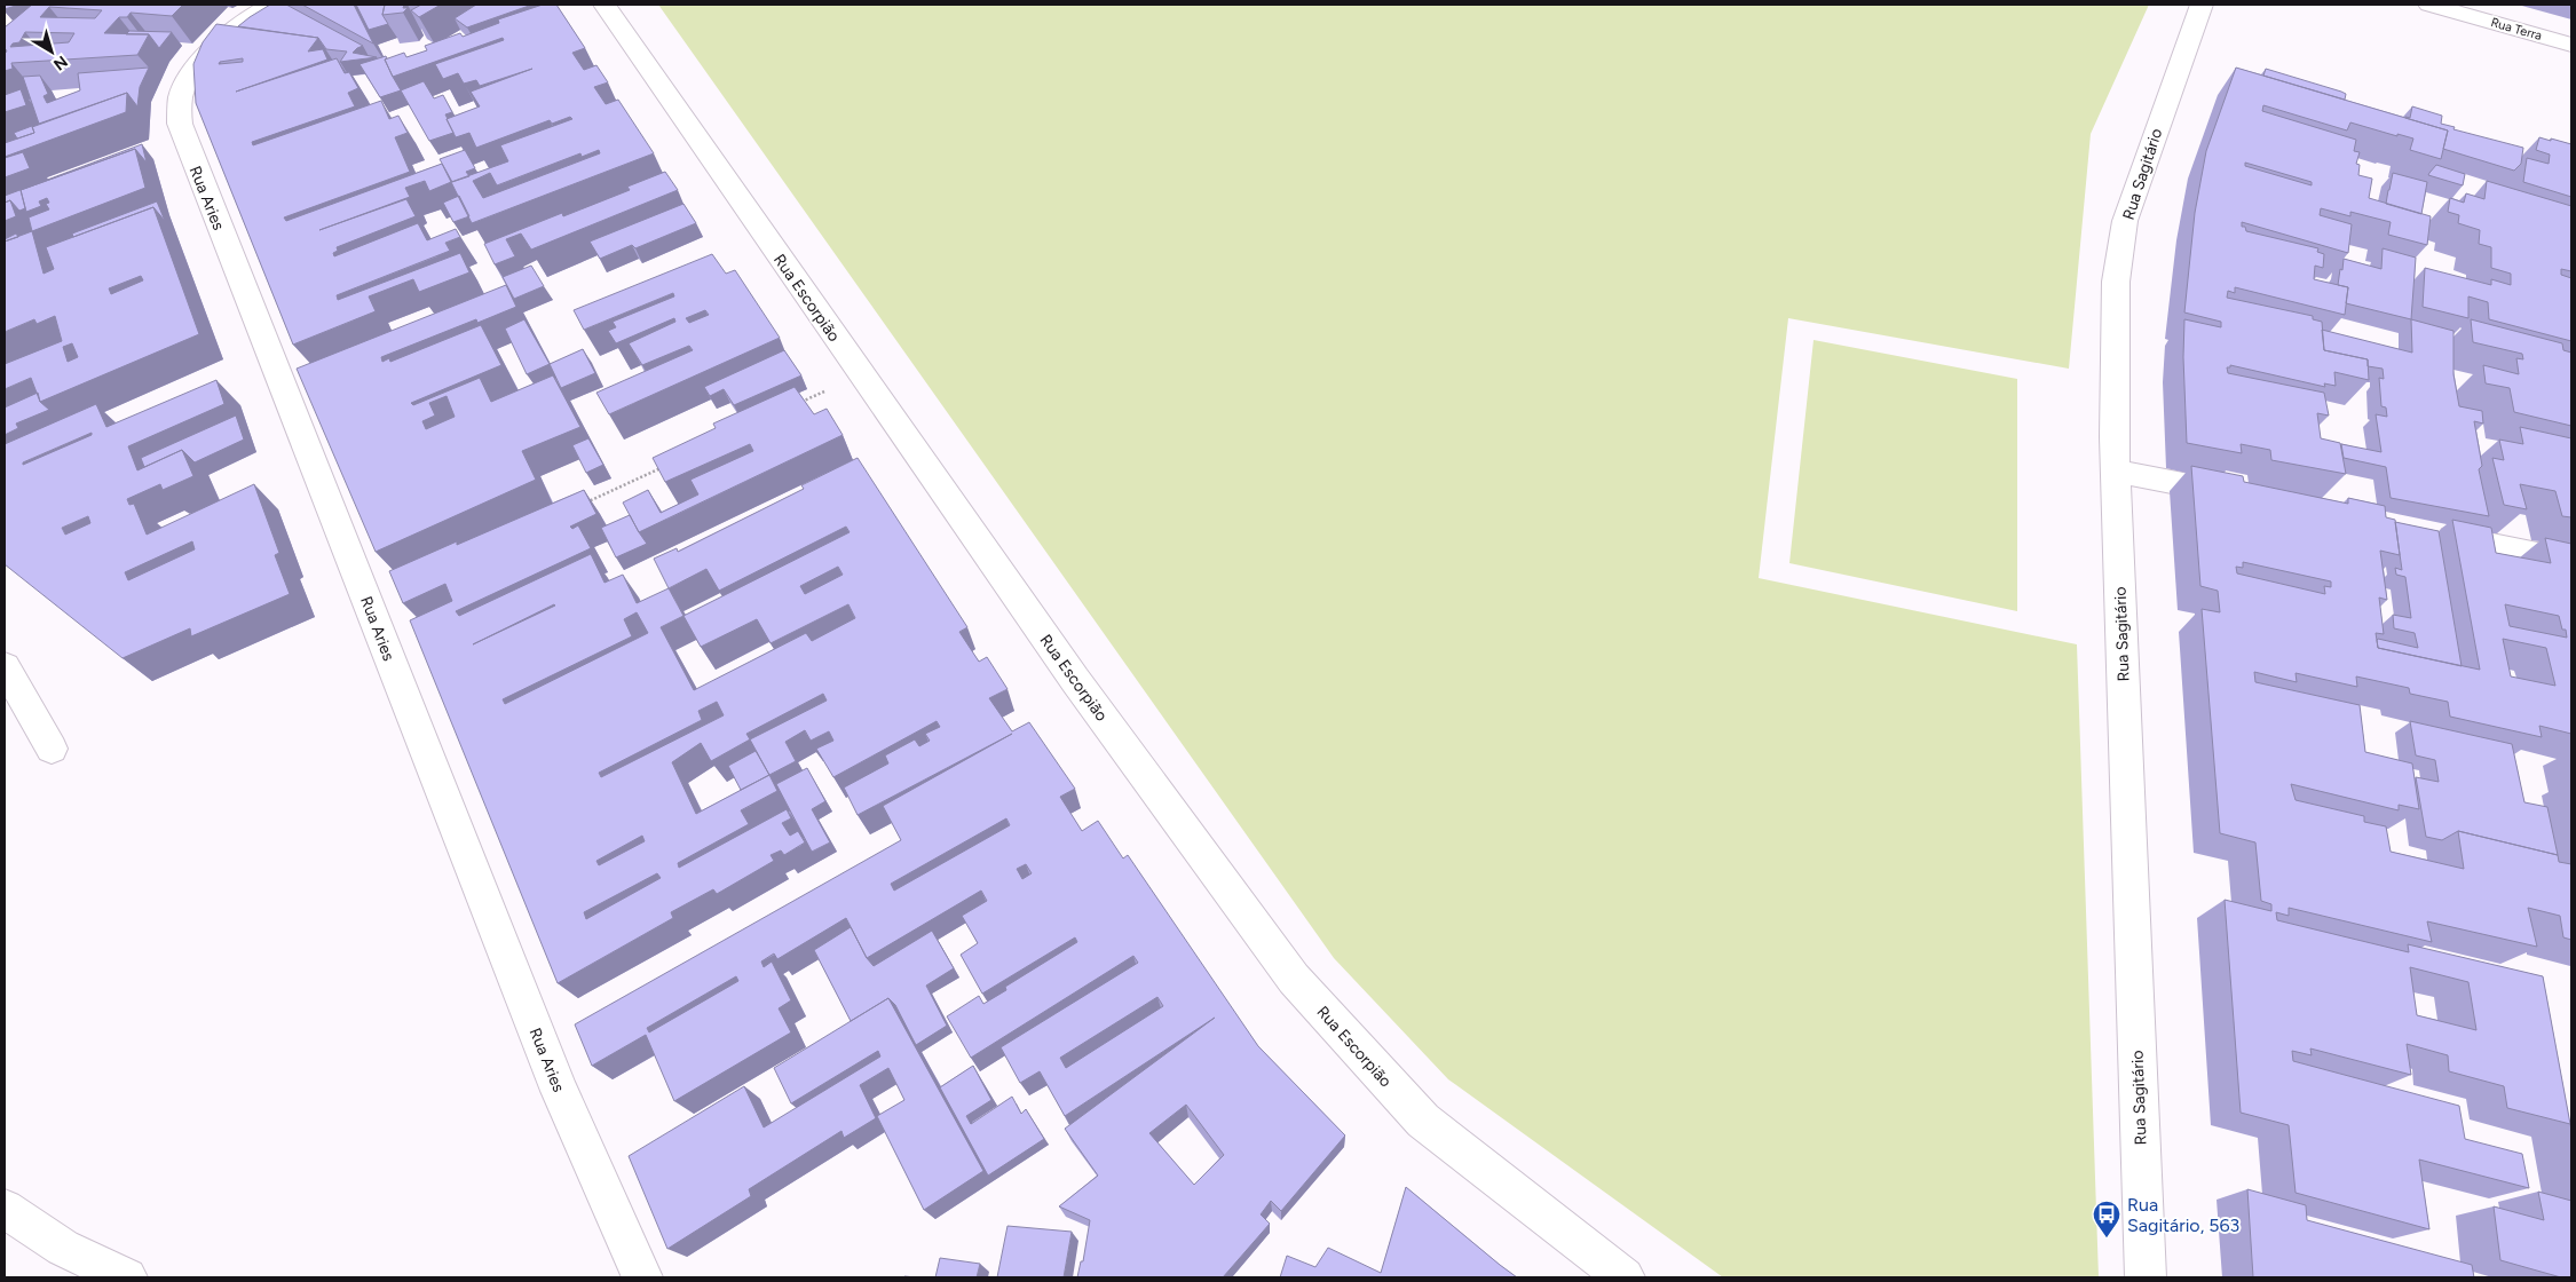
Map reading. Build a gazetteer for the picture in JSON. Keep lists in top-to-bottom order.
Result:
{
  "streets": {
    "street": [
      "Rua Terra",
      "Rua Sagitário",
      "Rua Aries",
      "Rua Escorpião"
    ]
  },
  "places": {
    "bus stop": ["Rua Sagitário, 563"]
  },
  "north": "bottom right"
}
